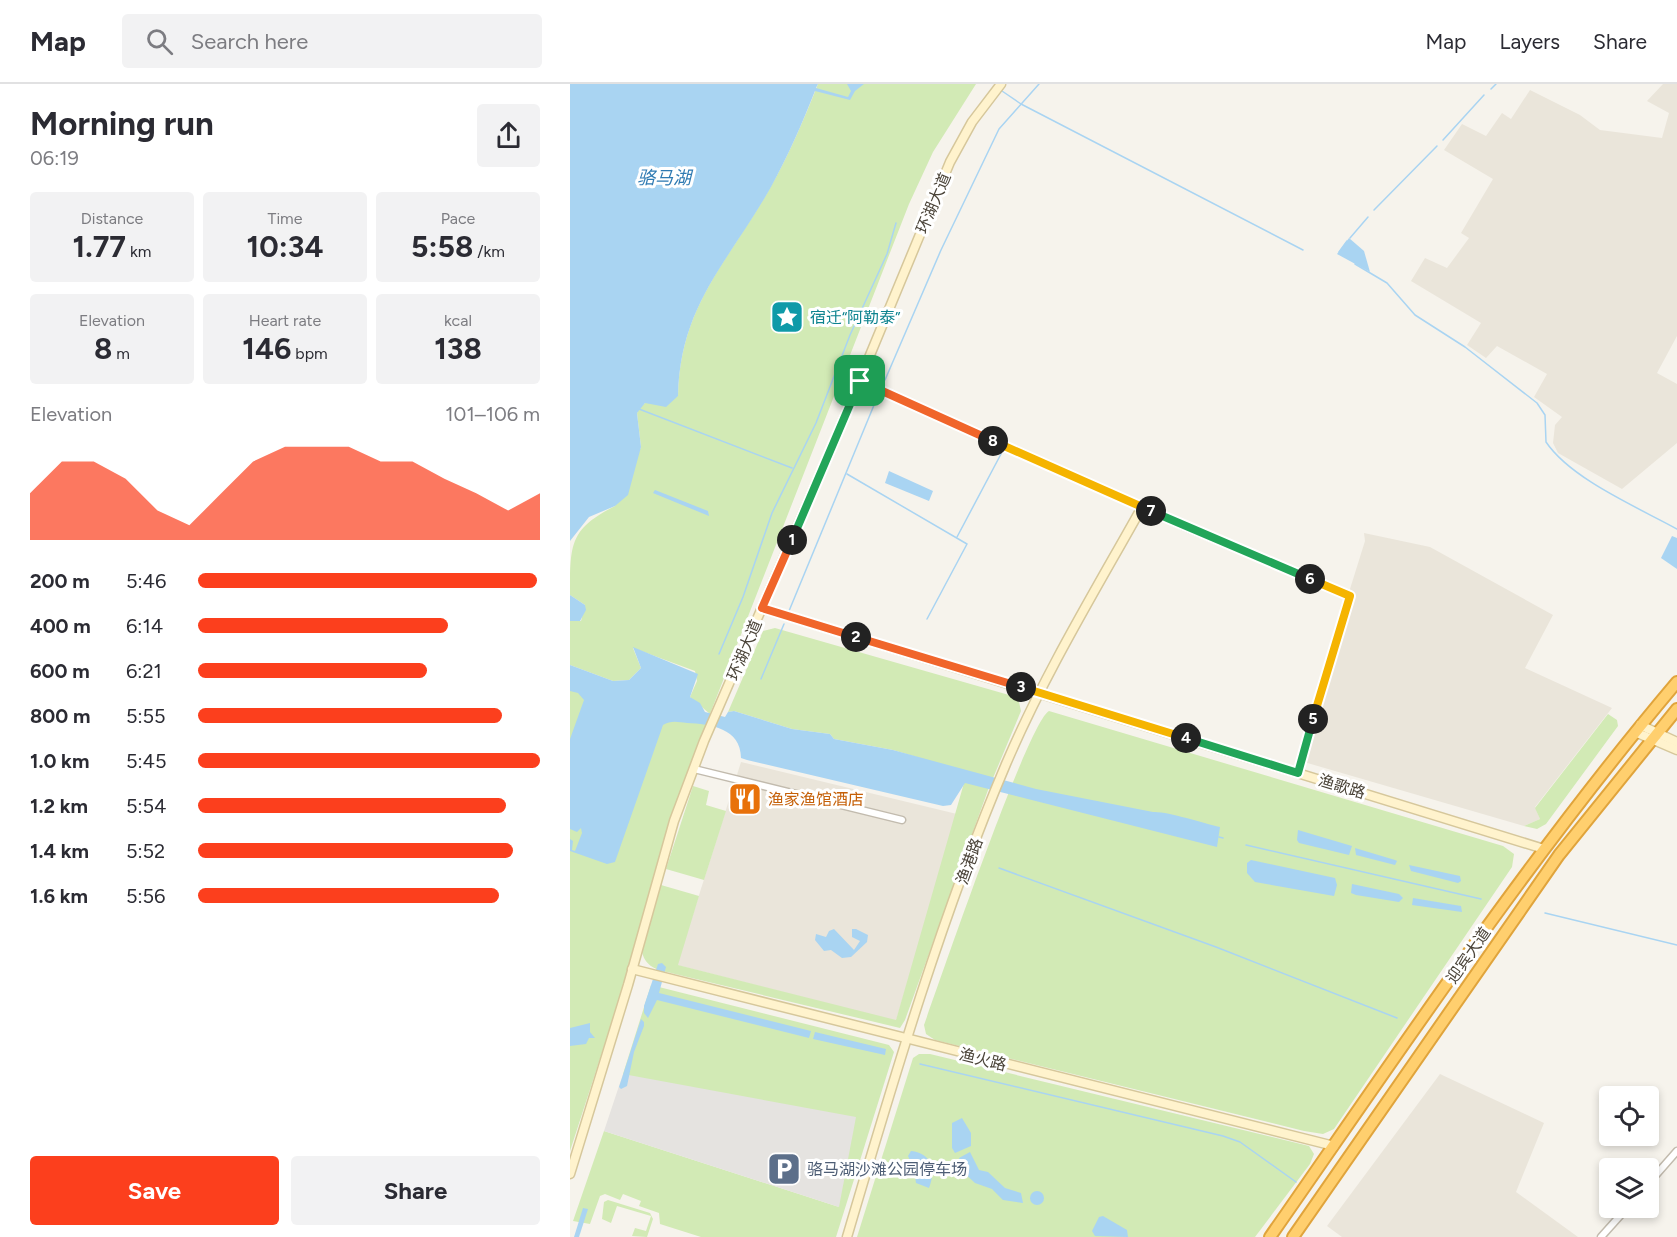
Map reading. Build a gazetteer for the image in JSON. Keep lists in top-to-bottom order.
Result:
{
  "streets": {
    "highway": ["迎宾大道"],
    "street": [
      "环湖大道",
      "渔歌路",
      "渔港路",
      "渔火路"
    ]
  },
  "crossings": [
    ["环湖大道", "渔歌路"],
    ["环湖大道", "渔火路"],
    ["渔歌路", "渔港路"],
    ["渔歌路", "迎宾大道"],
    ["渔港路", "渔火路"],
    ["迎宾大道", "渔火路"]
  ],
  "water": ["骆马湖"],
  "places": {
    "place": ["宿迁“阿勒泰”"],
    "restaurant": ["渔家渔馆酒店"],
    "parking": ["骆马湖沙滩公园停车场"]
  },
  "page": {
    "header": "Map",
    "search": "Search here",
    "nav": ["Map", "Layers", "Share"],
    "heading": ["Morning run", "06:19"],
    "stats": [
      ["Distance", "1.77 km"],
      ["Time", "10:34"],
      ["Pace", "5:58 /km"],
      ["Elevation", "8 m"],
      ["Heart rate", "146 bpm"],
      ["kcal", "138"]
    ],
    "chart": ["Elevation", "101–106 m"],
    "pins": [
      "8",
      "7",
      "1",
      "6",
      "2",
      "3",
      "5",
      "4"
    ],
    "list": [
      {
        "name": "200 m",
        "note": "5:46"
      },
      {
        "name": "400 m",
        "note": "6:14"
      },
      {
        "name": "600 m",
        "note": "6:21"
      },
      {
        "name": "800 m",
        "note": "5:55"
      },
      {
        "name": "1.0 km",
        "note": "5:45"
      },
      {
        "name": "1.2 km",
        "note": "5:54"
      },
      {
        "name": "1.4 km",
        "note": "5:52"
      },
      {
        "name": "1.6 km",
        "note": "5:56"
      }
    ],
    "buttons": ["Save", "Share"]
  }
}
